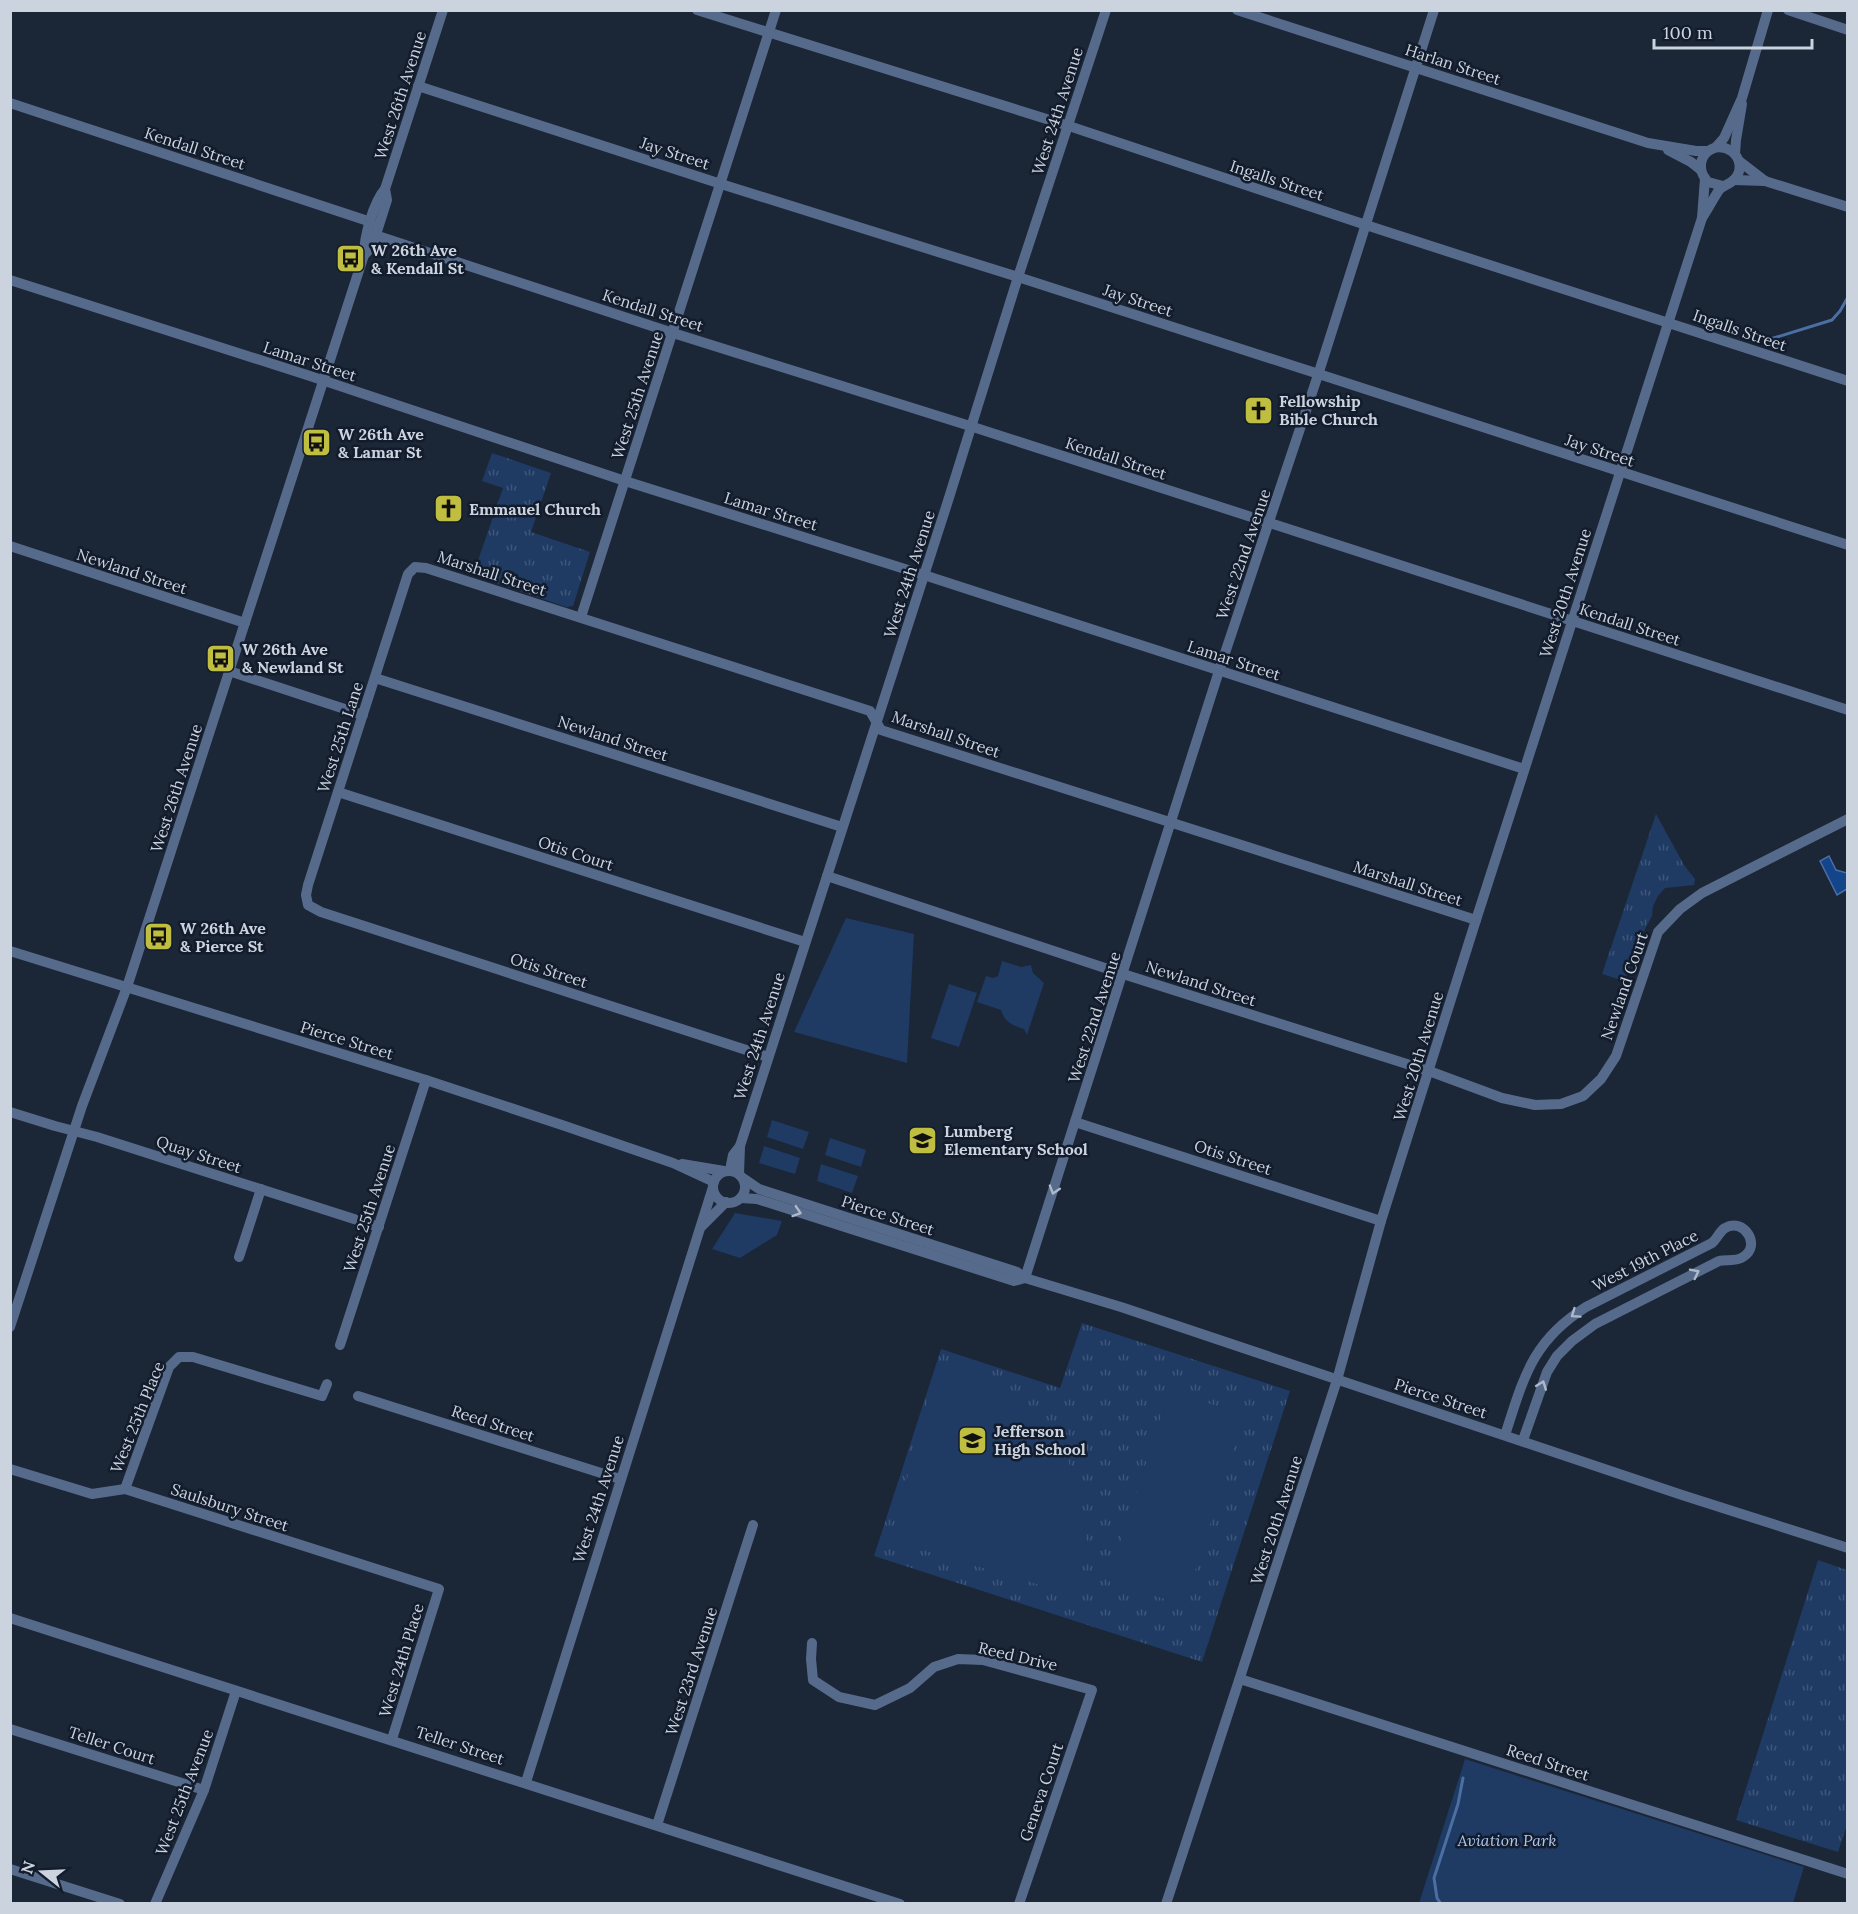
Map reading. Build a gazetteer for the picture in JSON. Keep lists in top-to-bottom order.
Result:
{
  "streets": {
    "street": [
      "Harlan Street",
      "West 26th Avenue",
      "West 24th Avenue",
      "Kendall Street",
      "Jay Street",
      "Ingalls Street",
      "Lamar Street",
      "West 25th Avenue",
      "West 22nd Avenue",
      "Newland Street",
      "Marshall Street",
      "West 20th Avenue",
      "West 25th Lane",
      "Otis Court",
      "Otis Street",
      "Newland Court",
      "Pierce Street",
      "Quay Street",
      "West 19th Place",
      "West 25th Place",
      "Reed Street",
      "Saulsbury Street",
      "Reed Drive",
      "West 24th Place",
      "West 23rd Avenue",
      "Teller Court",
      "Teller Street",
      "Geneva Court"
    ]
  },
  "crossings": [
    ["Harlan Street", "West 22nd Avenue"],
    ["Harlan Street", "West 20th Avenue"],
    ["West 26th Avenue", "Kendall Street"],
    ["West 26th Avenue", "Jay Street"],
    ["West 26th Avenue", "Lamar Street"],
    ["West 26th Avenue", "Newland Street"],
    ["West 26th Avenue", "Pierce Street"],
    ["West 26th Avenue", "Quay Street"],
    ["West 24th Avenue", "Kendall Street"],
    ["West 24th Avenue", "Jay Street"],
    ["West 24th Avenue", "Ingalls Street"],
    ["West 24th Avenue", "Lamar Street"],
    ["West 24th Avenue", "Newland Street"],
    ["West 24th Avenue", "Marshall Street"],
    ["West 24th Avenue", "Otis Court"],
    ["West 24th Avenue", "Otis Street"],
    ["West 24th Avenue", "Pierce Street"],
    ["West 24th Avenue", "Reed Street"],
    ["West 24th Avenue", "Teller Street"],
    ["Kendall Street", "West 25th Avenue"],
    ["Kendall Street", "West 22nd Avenue"],
    ["Kendall Street", "West 20th Avenue"],
    ["Jay Street", "West 25th Avenue"],
    ["Jay Street", "West 22nd Avenue"],
    ["Jay Street", "West 20th Avenue"],
    ["Ingalls Street", "West 25th Avenue"],
    ["Ingalls Street", "West 22nd Avenue"],
    ["Ingalls Street", "West 20th Avenue"],
    ["Lamar Street", "West 25th Avenue"],
    ["Lamar Street", "West 22nd Avenue"],
    ["Lamar Street", "West 20th Avenue"],
    ["West 25th Avenue", "Marshall Street"],
    ["West 25th Avenue", "Pierce Street"],
    ["West 25th Avenue", "Quay Street"],
    ["West 25th Avenue", "Teller Court"],
    ["West 25th Avenue", "Teller Street"],
    ["West 22nd Avenue", "Newland Street"],
    ["West 22nd Avenue", "Marshall Street"],
    ["West 22nd Avenue", "Otis Street"],
    ["West 22nd Avenue", "Pierce Street"],
    ["Newland Street", "West 20th Avenue"],
    ["Newland Street", "West 25th Lane"],
    ["Newland Street", "Newland Court"],
    ["Marshall Street", "West 20th Avenue"],
    ["Marshall Street", "West 25th Lane"],
    ["West 20th Avenue", "Otis Street"],
    ["West 20th Avenue", "Newland Court"],
    ["West 20th Avenue", "Pierce Street"],
    ["West 20th Avenue", "Reed Street"],
    ["West 25th Lane", "Otis Court"],
    ["West 25th Lane", "Otis Street"],
    ["Pierce Street", "West 19th Place"],
    ["West 25th Place", "Saulsbury Street"],
    ["Saulsbury Street", "West 24th Place"],
    ["Reed Drive", "Geneva Court"],
    ["West 24th Place", "Teller Street"],
    ["West 23rd Avenue", "Teller Street"]
  ],
  "parks": ["Aviation Park"],
  "places": {
    "bus stop": [
      "W 26th Ave & Kendall St",
      "W 26th Ave & Lamar St",
      "W 26th Ave & Newland St",
      "W 26th Ave & Pierce St"
    ],
    "church": ["Fellowship Bible Church", "Emmauel Church"],
    "school or university": ["Lumberg Elementary School", "Jefferson High School"]
  },
  "scale_bar": "100 m",
  "north": "left"
}
